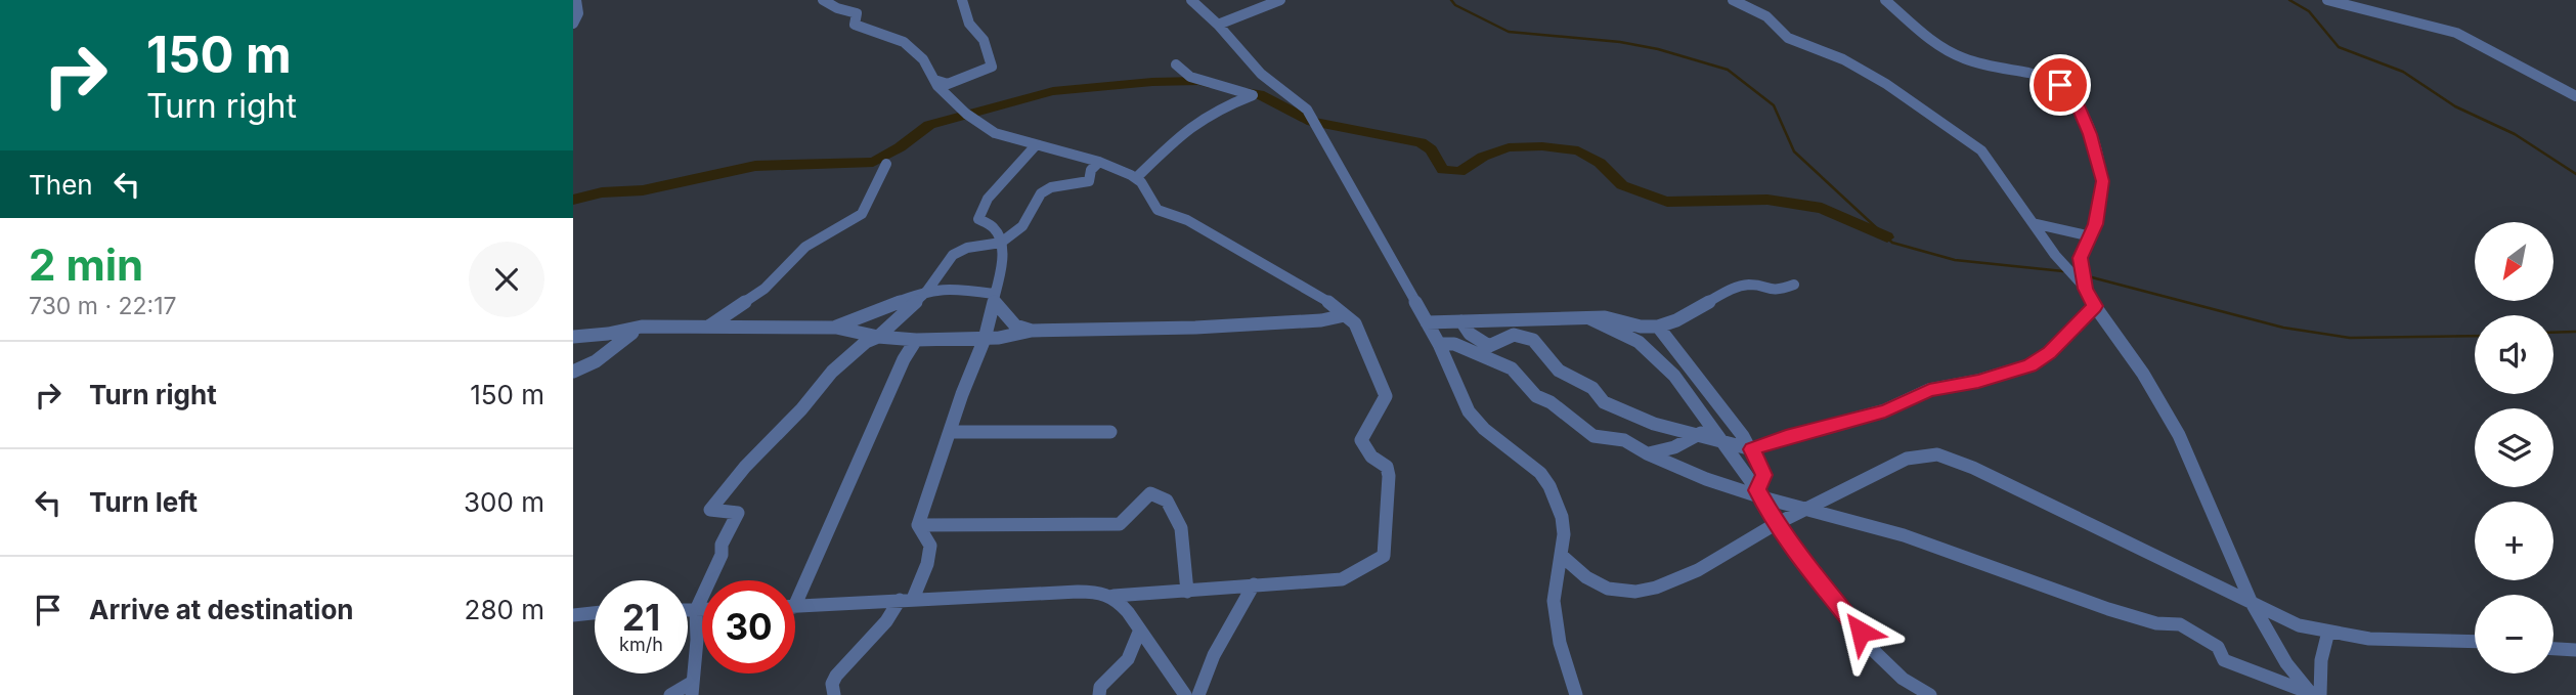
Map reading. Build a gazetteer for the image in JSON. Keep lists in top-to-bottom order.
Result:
{
  "north": "bottom left",
  "page": {
    "turn": ["150 m", "Turn right"],
    "then": "Then",
    "heading": ["2 min", "730 m · 22:17"],
    "map_buttons": ["+", "−"],
    "list": [
      {
        "name": "Turn right",
        "value": "150 m"
      },
      {
        "name": "Turn left",
        "value": "300 m"
      },
      {
        "name": "Arrive at destination",
        "value": "280 m"
      }
    ],
    "speed": "21 km/h",
    "limit": "30"
  }
}
